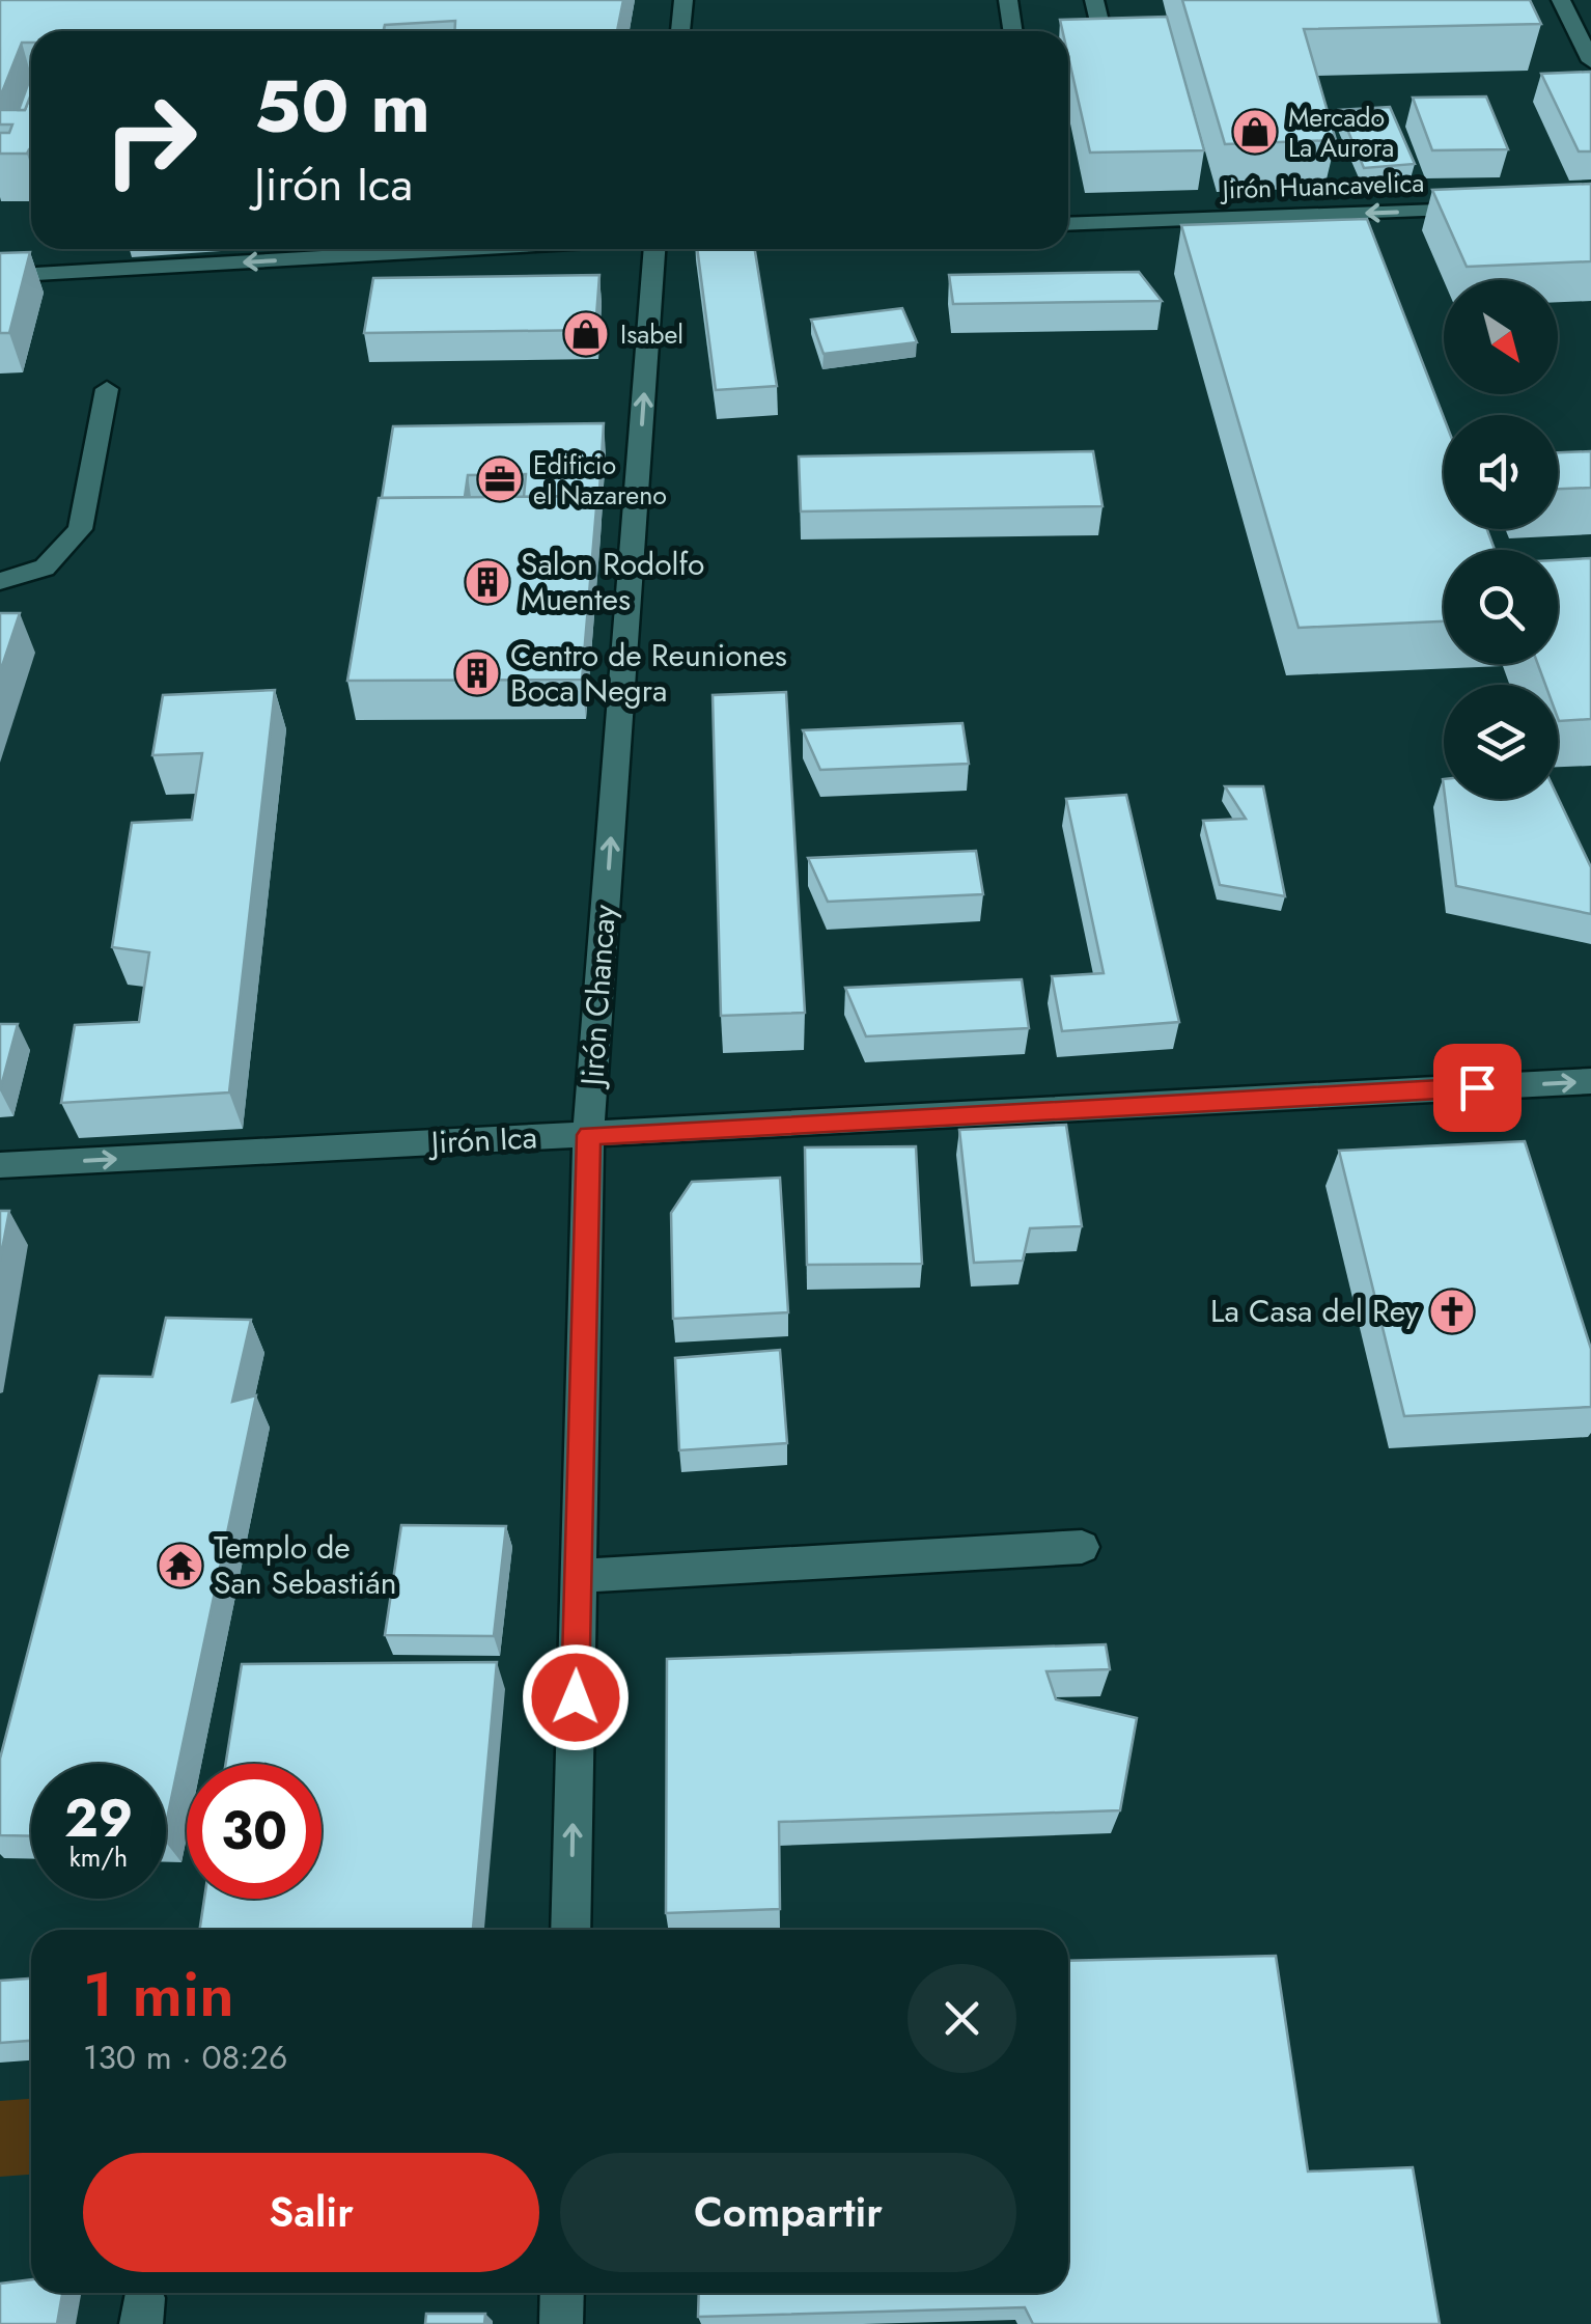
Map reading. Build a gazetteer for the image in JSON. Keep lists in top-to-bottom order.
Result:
{
  "streets": {
    "street": ["Jirón Huancavelica", "Jirón Chancay", "Jirón Ica"]
  },
  "crossings": [
    ["Jirón Chancay", "Jirón Ica"]
  ],
  "one_way": ["Jirón Huancavelica", "Jirón Chancay", "Jirón Ica"],
  "places": {
    "shop": ["Mercado La Aurora", "Isabel"],
    "office": ["Edificio el Nazareno"],
    "building": ["Salon Rodolfo Muentes", "Centro de Reuniones Boca Negra"],
    "church": ["La Casa del Rey"],
    "temple": ["Templo de San Sebastián"]
  },
  "north": "bottom right",
  "page": {
    "turn": ["50 m", "Jirón Ica"],
    "speed": "29 km/h",
    "limit": "30",
    "heading": ["1 min", "130 m · 08:26"],
    "buttons": ["Salir", "Compartir"]
  }
}
